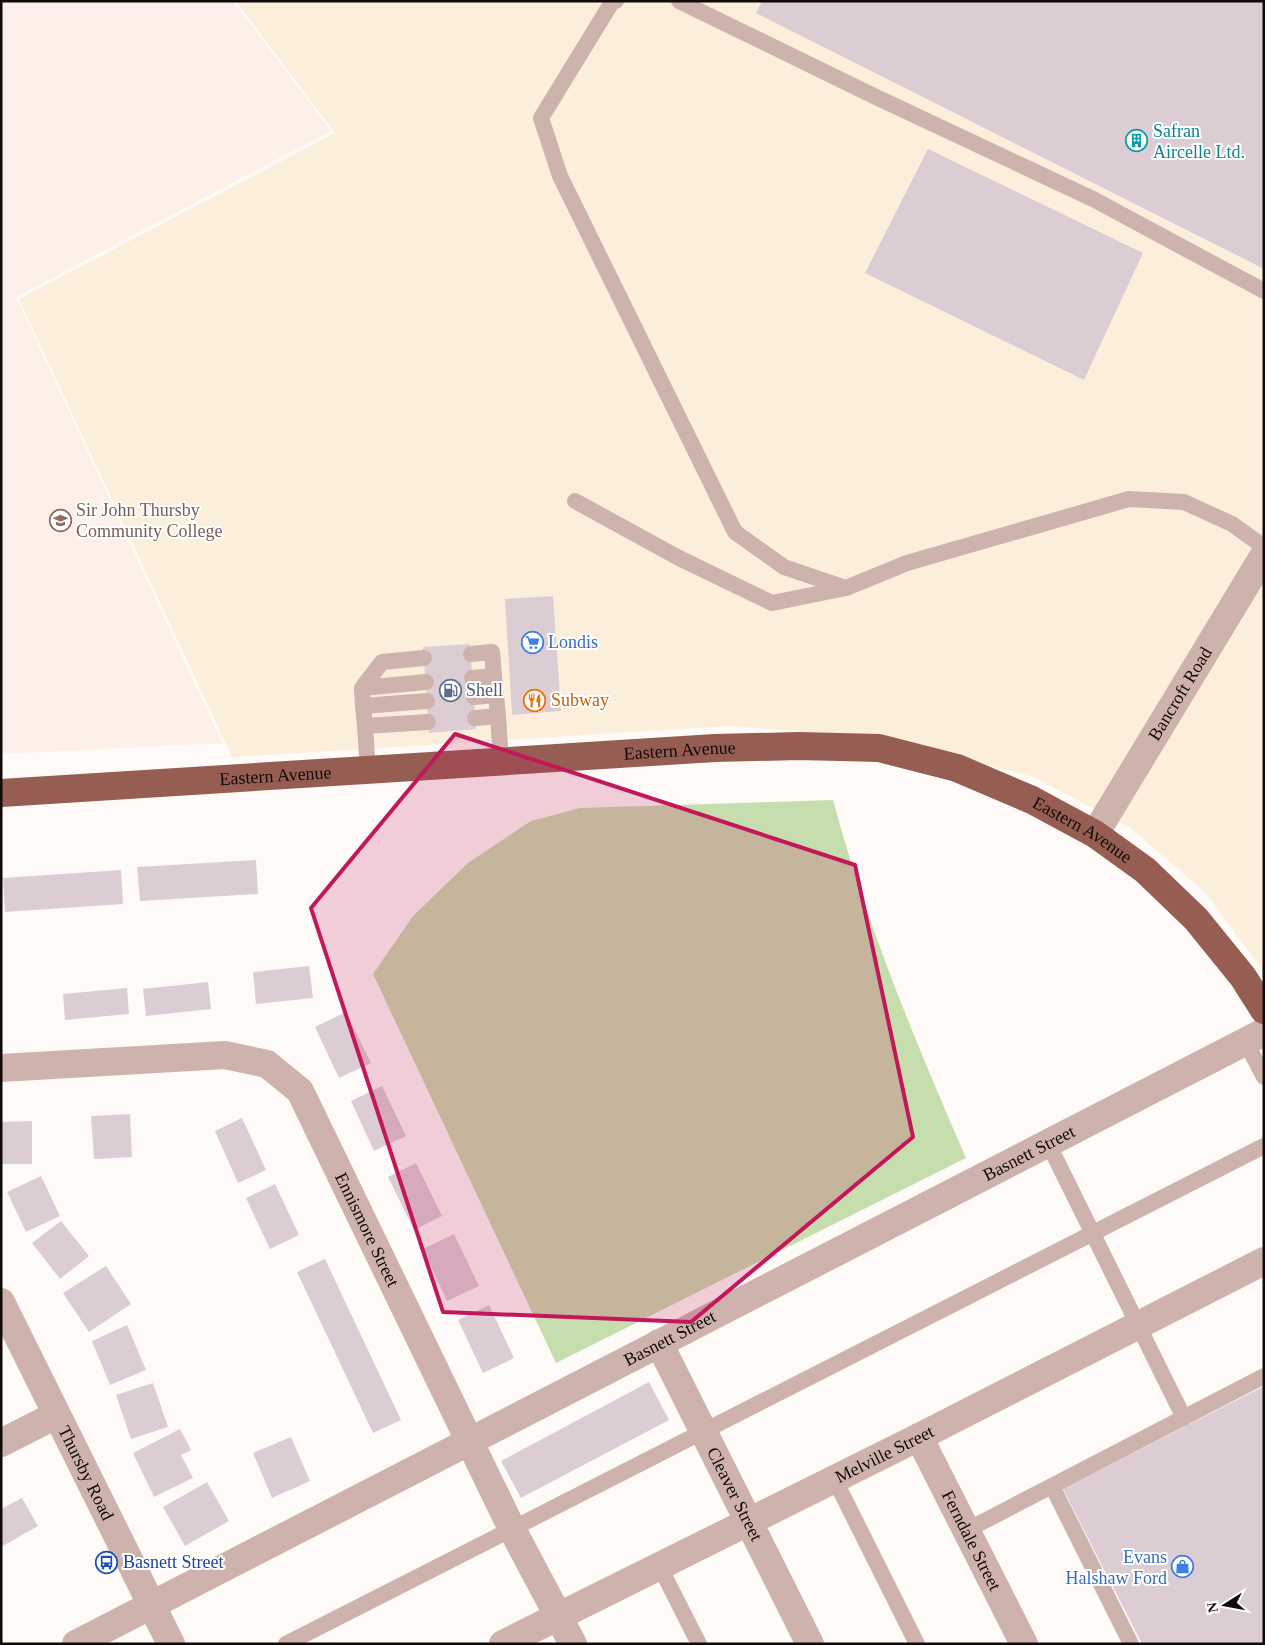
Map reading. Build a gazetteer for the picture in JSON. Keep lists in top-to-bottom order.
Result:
{
  "streets": {
    "highway": ["Eastern Avenue"],
    "street": [
      "Bancroft Road",
      "Basnett Street",
      "Ennismore Street",
      "Melville Street",
      "Thursby Road",
      "Cleaver Street",
      "Ferndale Street"
    ]
  },
  "crossings": [
    ["Bancroft Road", "Eastern Avenue"],
    ["Basnett Street", "Ennismore Street"],
    ["Basnett Street", "Thursby Road"],
    ["Basnett Street", "Cleaver Street"],
    ["Ennismore Street", "Melville Street"],
    ["Melville Street", "Cleaver Street"],
    ["Melville Street", "Ferndale Street"]
  ],
  "places": {
    "building": ["Safran Aircelle Ltd."],
    "school or university": ["Sir John Thursby Community College"],
    "supermarket": ["Londis"],
    "fuel station": ["Shell"],
    "restaurant": ["Subway"],
    "bus stop": ["Basnett Street"],
    "shop": ["Evans Halshaw Ford"]
  },
  "north": "left"
}
